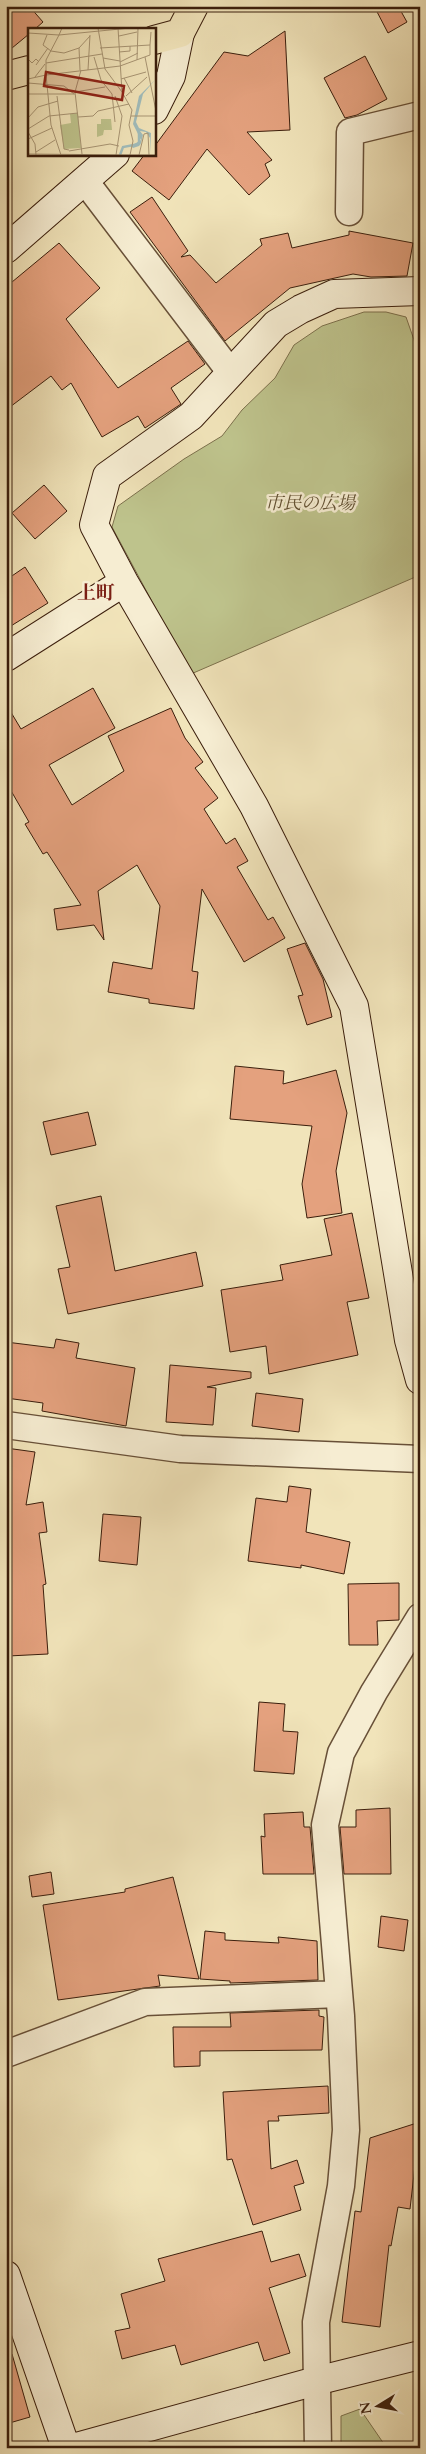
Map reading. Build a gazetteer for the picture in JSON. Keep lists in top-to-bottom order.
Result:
{
  "districts": ["上町"],
  "parks": ["市民の広場"],
  "north": "left"
}
